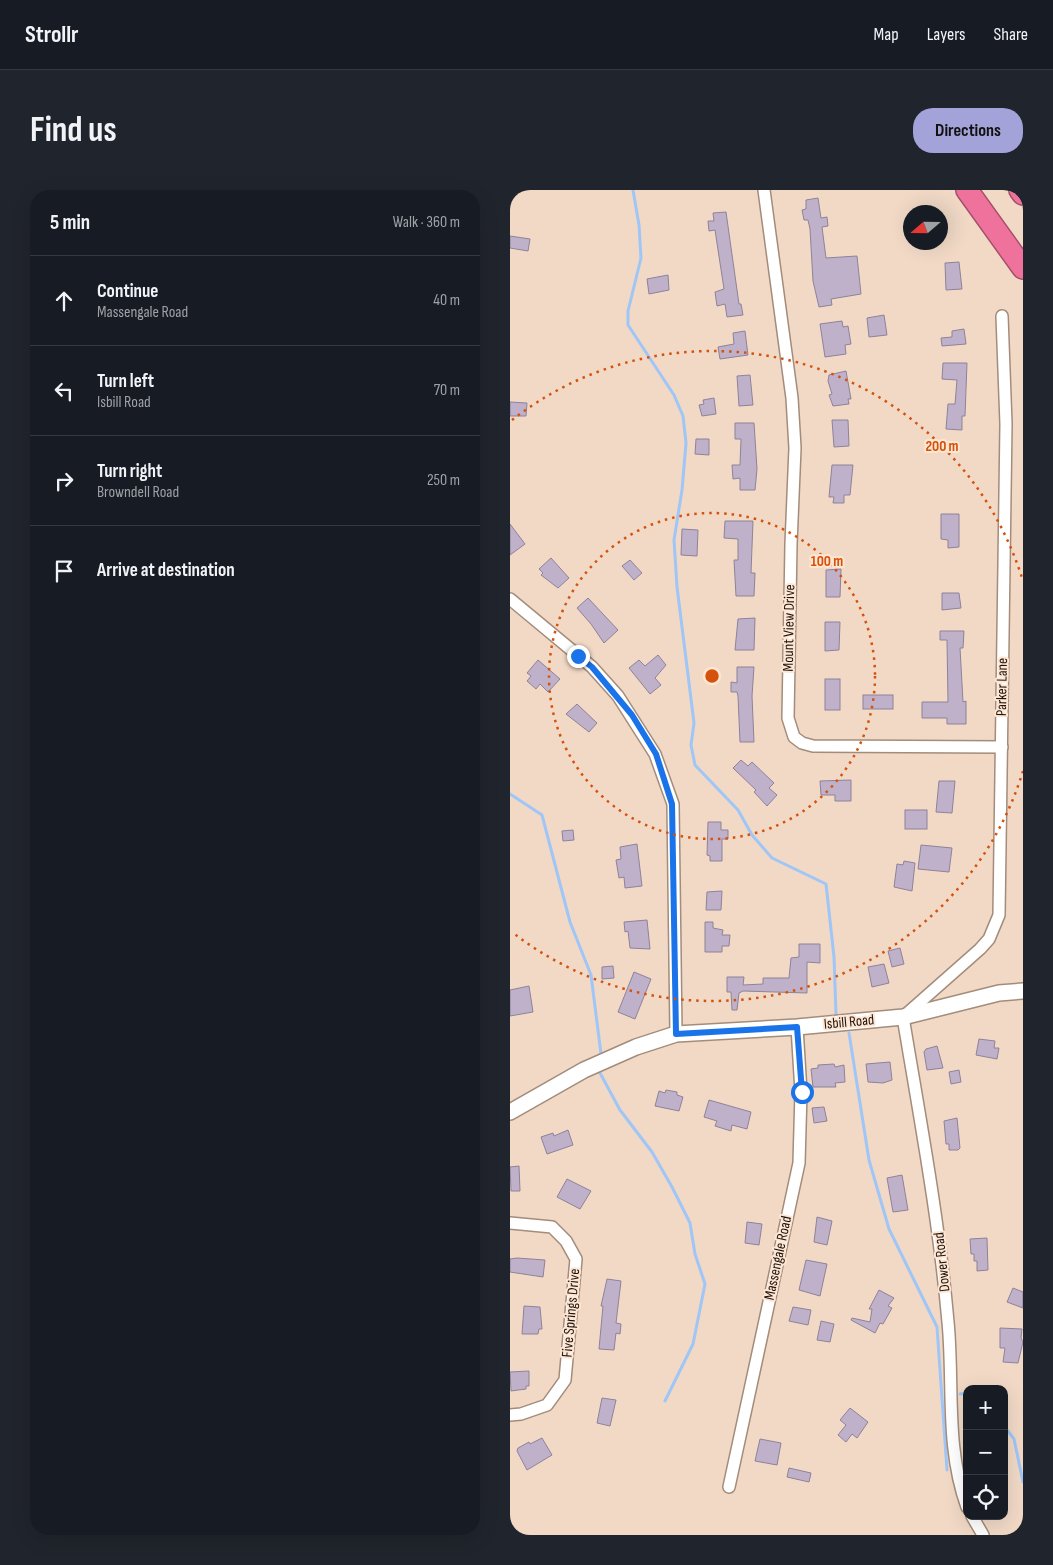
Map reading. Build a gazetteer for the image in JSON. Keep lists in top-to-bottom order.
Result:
{
  "streets": {
    "street": [
      "Mount View Drive",
      "Parker Lane",
      "Isbill Road",
      "Massengale Road",
      "Dower Road",
      "Five Springs Drive"
    ]
  },
  "crossings": [
    ["Mount View Drive", "Parker Lane"],
    ["Parker Lane", "Isbill Road"],
    ["Parker Lane", "Dower Road"],
    ["Isbill Road", "Massengale Road"],
    ["Isbill Road", "Dower Road"]
  ],
  "north": "left",
  "page": {
    "header": "Strollr",
    "nav": ["Map", "Layers", "Share"],
    "buttons": "Directions",
    "title": "Find us",
    "heading": ["5 min", "Walk · 360 m"],
    "list": [
      ["Continue", "Massengale Road", "40 m"],
      ["Turn left", "Isbill Road", "70 m"],
      ["Turn right", "Browndell Road", "250 m"],
      "Arrive at destination"
    ],
    "map_buttons": ["+", "−"]
  },
  "rings": ["200 m", "100 m"]
}
